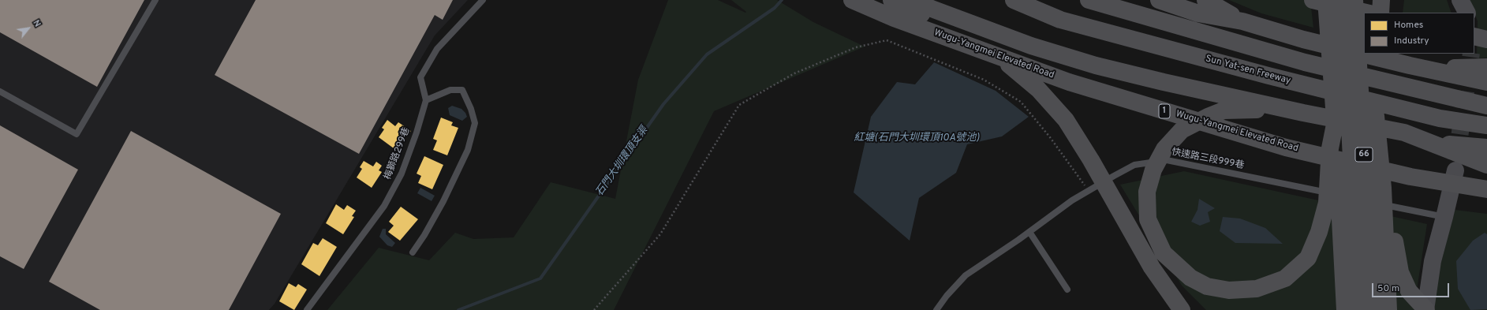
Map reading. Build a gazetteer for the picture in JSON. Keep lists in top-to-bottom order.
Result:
{
  "streets": {
    "highway": [
      "Wugu-Yangmei Elevated Road",
      "Sun Yat-sen Freeway",
      "1",
      "66"
    ],
    "lane": ["梅獅路299巷", "快速路三段999巷"]
  },
  "water": ["紅塘(石門大圳環頂10A號池)", "石門大圳環頂支渠"],
  "legend": ["Homes", "Industry"],
  "scale_bar": "50 m",
  "north": "top right"
}
